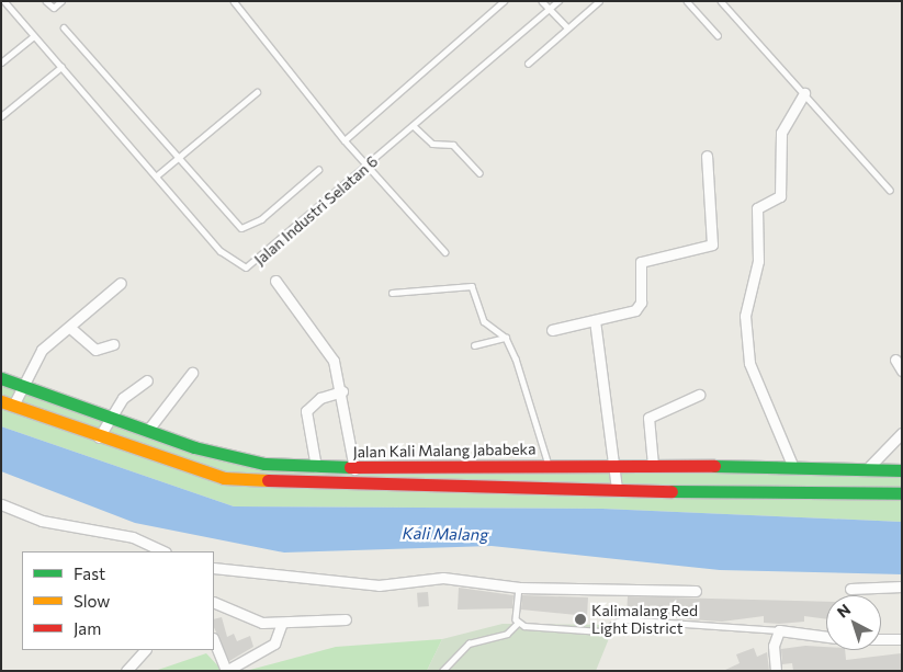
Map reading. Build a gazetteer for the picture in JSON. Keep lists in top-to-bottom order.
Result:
{
  "streets": {
    "main road": ["Jalan Kali Malang Jababeka"],
    "lane": ["Jalan Industri Selatan 6"]
  },
  "water": ["Kali Malang"],
  "places": ["Kalimalang Red Light District"],
  "legend": ["Fast", "Slow", "Jam"],
  "north": "top left"
}
